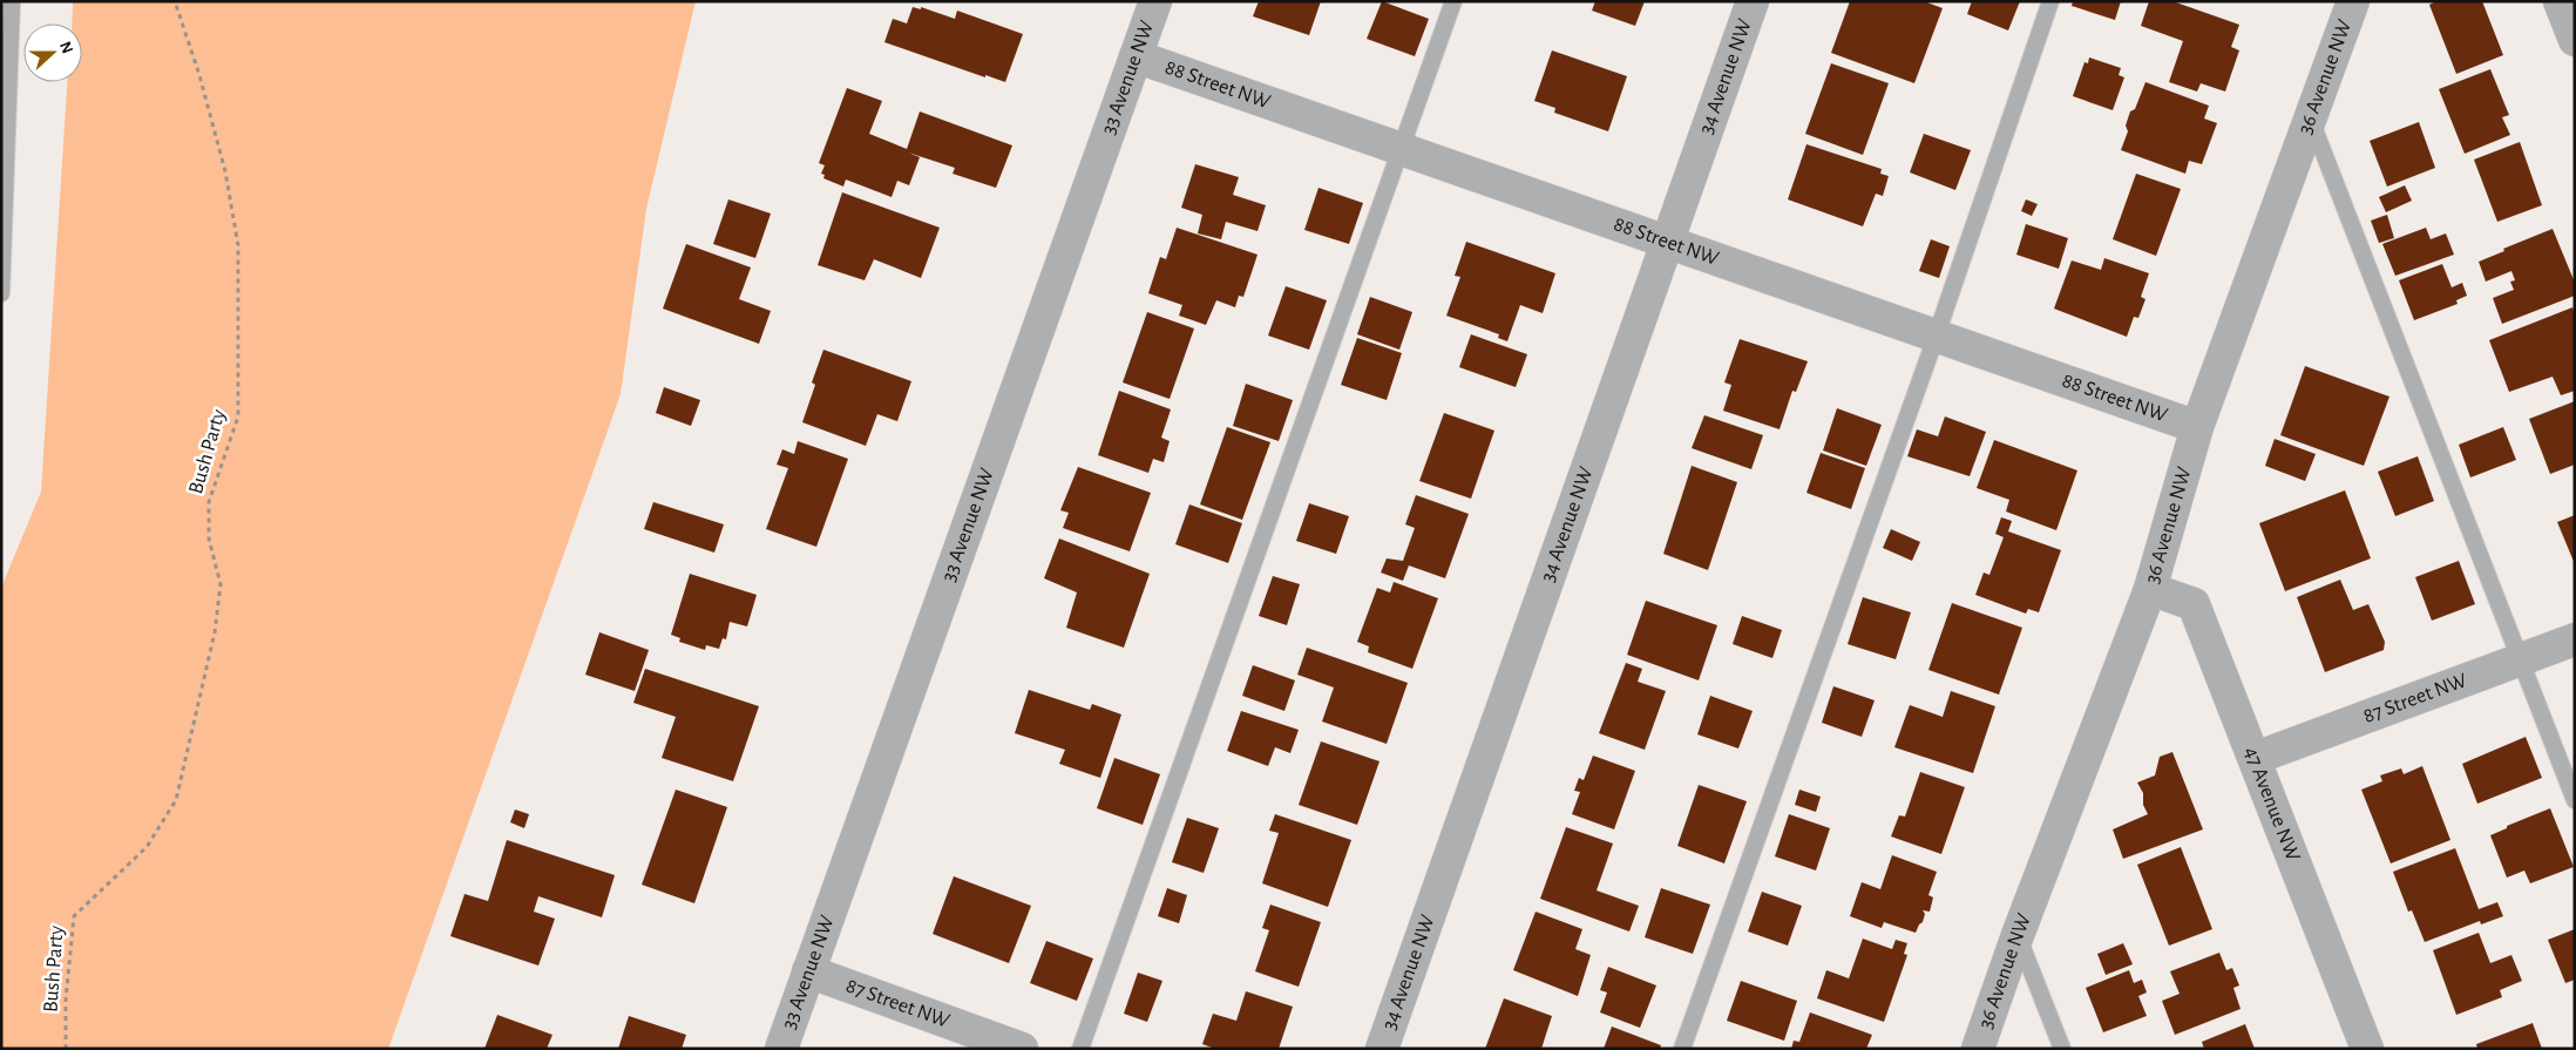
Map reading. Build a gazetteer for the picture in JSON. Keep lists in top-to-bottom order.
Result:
{
  "streets": {
    "street": [
      "33 Avenue NW",
      "34 Avenue NW",
      "36 Avenue NW",
      "88 Street NW",
      "87 Street NW",
      "47 Avenue NW"
    ],
    "path": ["Bush Party"]
  },
  "crossings": [
    ["33 Avenue NW", "88 Street NW"],
    ["33 Avenue NW", "87 Street NW"],
    ["34 Avenue NW", "88 Street NW"],
    ["36 Avenue NW", "88 Street NW"],
    ["36 Avenue NW", "47 Avenue NW"],
    ["87 Street NW", "47 Avenue NW"]
  ],
  "north": "right"
}
